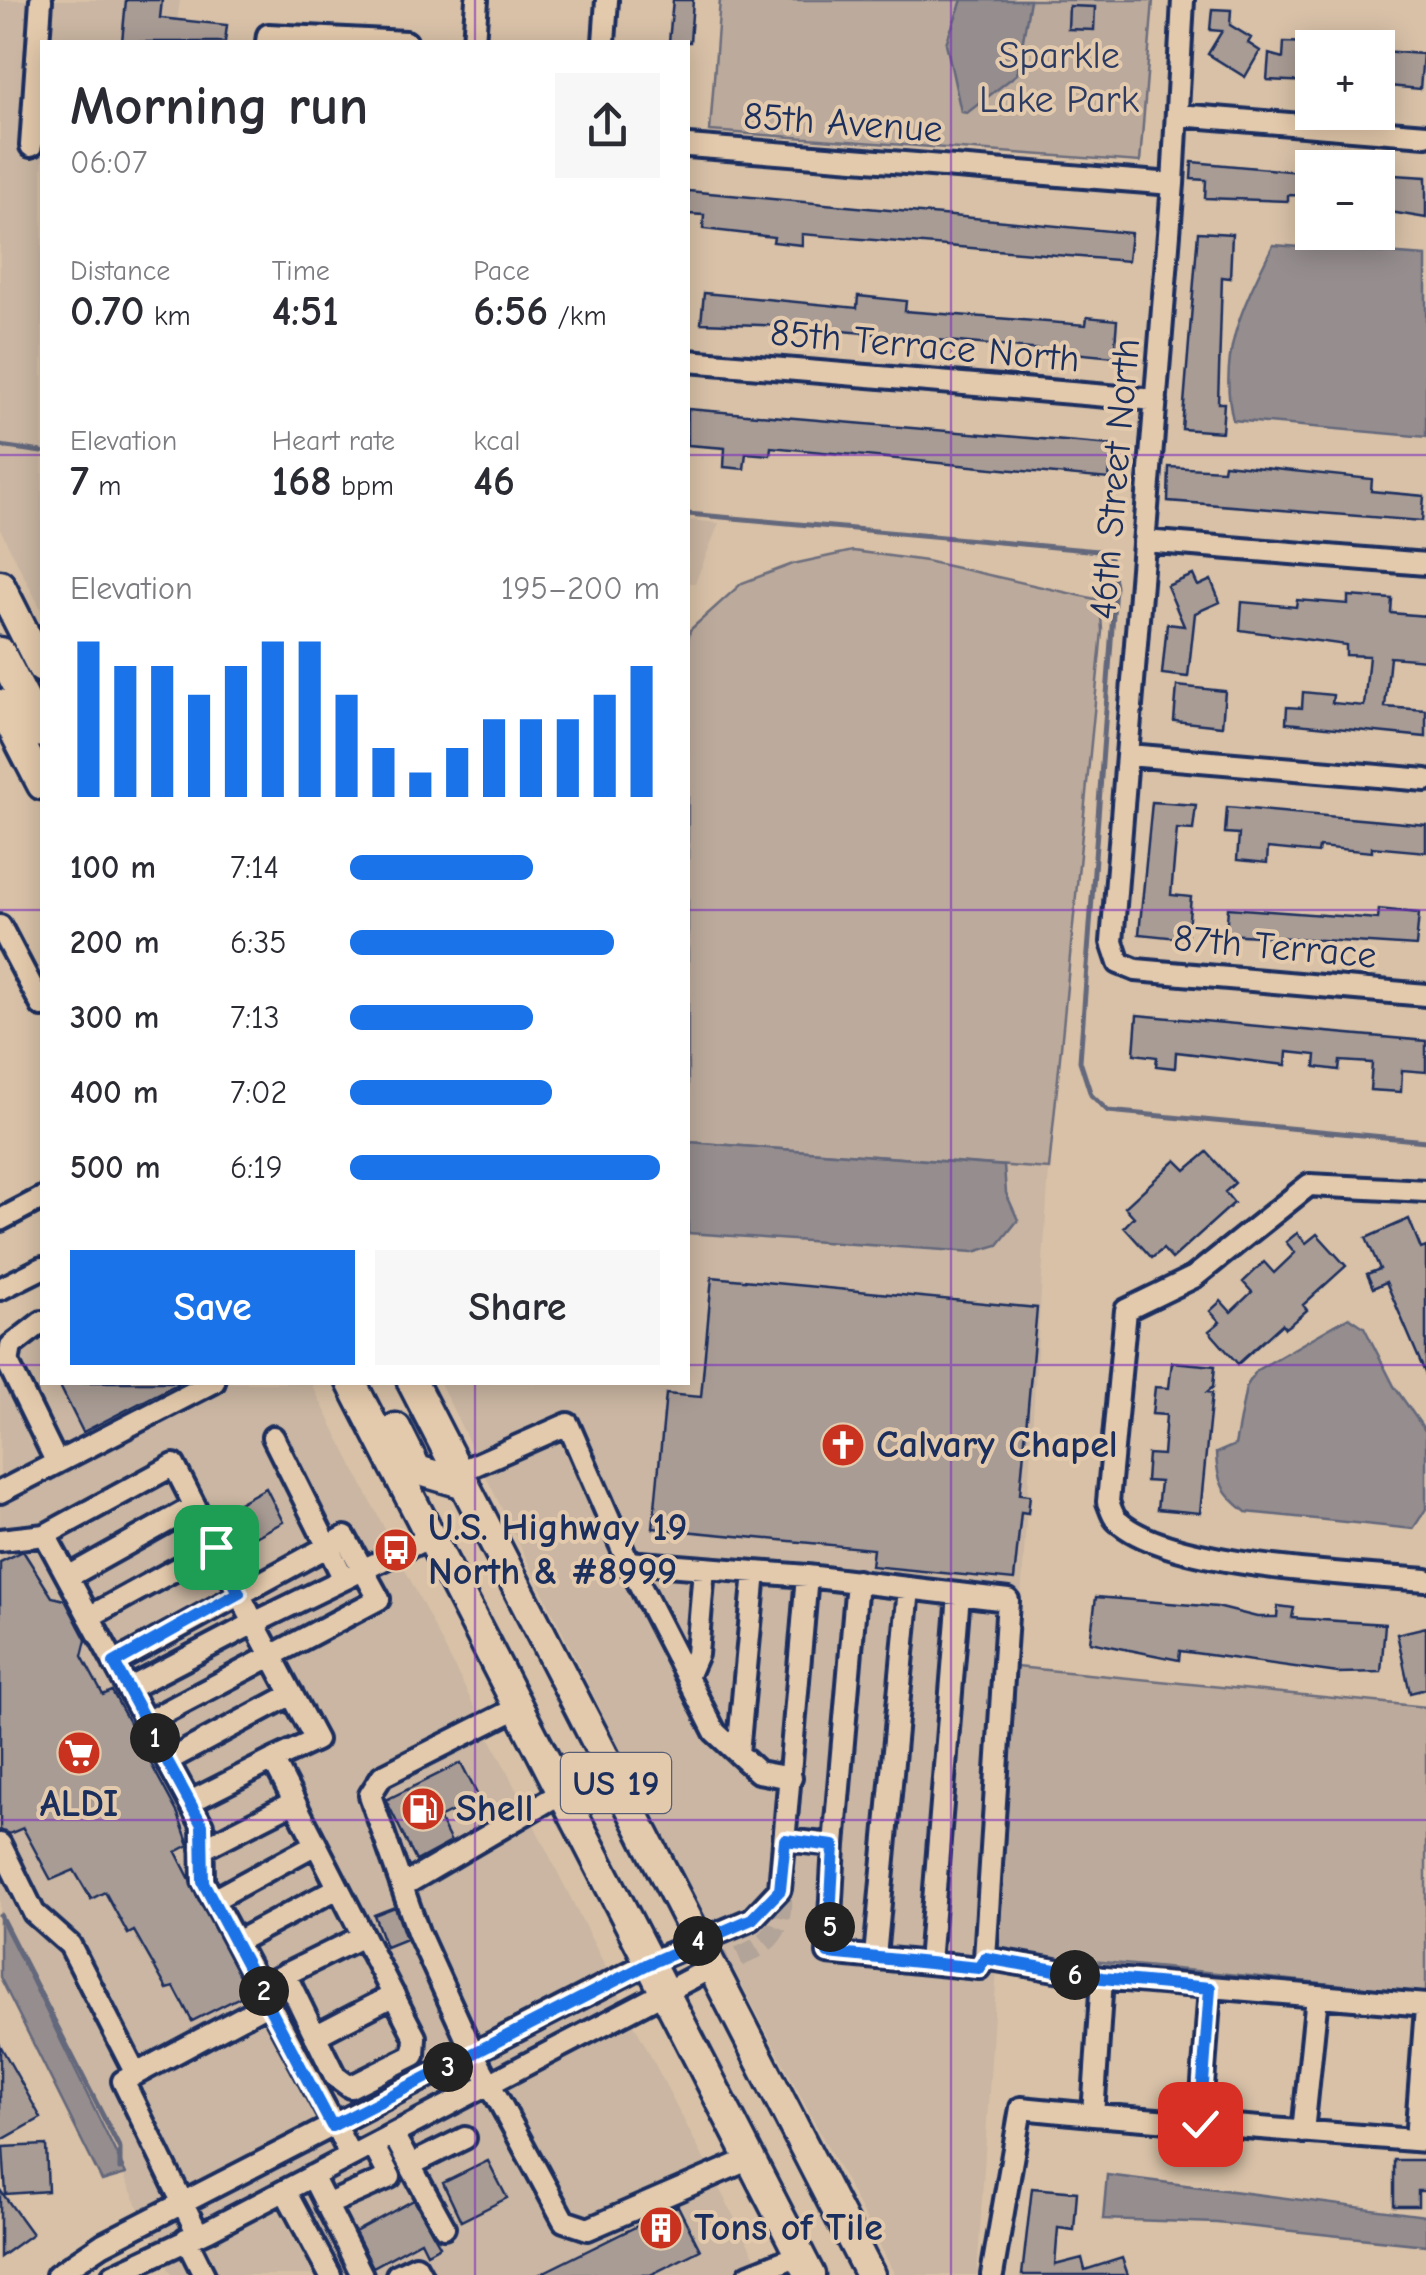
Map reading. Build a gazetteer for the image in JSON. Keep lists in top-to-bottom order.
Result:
{
  "streets": {
    "highway": ["US 19"],
    "street": [
      "85th Avenue",
      "85th Terrace North",
      "46th Street North",
      "87th Terrace"
    ]
  },
  "crossings": [
    ["85th Avenue", "46th Street North"],
    ["85th Terrace North", "46th Street North"],
    ["46th Street North", "87th Terrace"]
  ],
  "parks": ["Sparkle Lake Park"],
  "places": {
    "church": ["Calvary Chapel"],
    "bus stop": ["U.S. Highway 19 North & #8999"],
    "supermarket": ["ALDI"],
    "fuel station": ["Shell"],
    "building": ["Tons of Tile"]
  },
  "page": {
    "map_buttons": ["+", "−"],
    "heading": ["Morning run", "06:07"],
    "stats": [
      ["Distance", "0.70 km"],
      ["Time", "4:51"],
      ["Pace", "6:56 /km"],
      ["Elevation", "7 m"],
      ["Heart rate", "168 bpm"],
      ["kcal", "46"]
    ],
    "chart": ["Elevation", "195–200 m"],
    "list": [
      {
        "name": "100 m",
        "note": "7:14"
      },
      {
        "name": "200 m",
        "note": "6:35"
      },
      {
        "name": "300 m",
        "note": "7:13"
      },
      {
        "name": "400 m",
        "note": "7:02"
      },
      {
        "name": "500 m",
        "note": "6:19"
      }
    ],
    "buttons": ["Save", "Share"],
    "pins": [
      "1",
      "5",
      "4",
      "6",
      "2",
      "3"
    ]
  }
}
